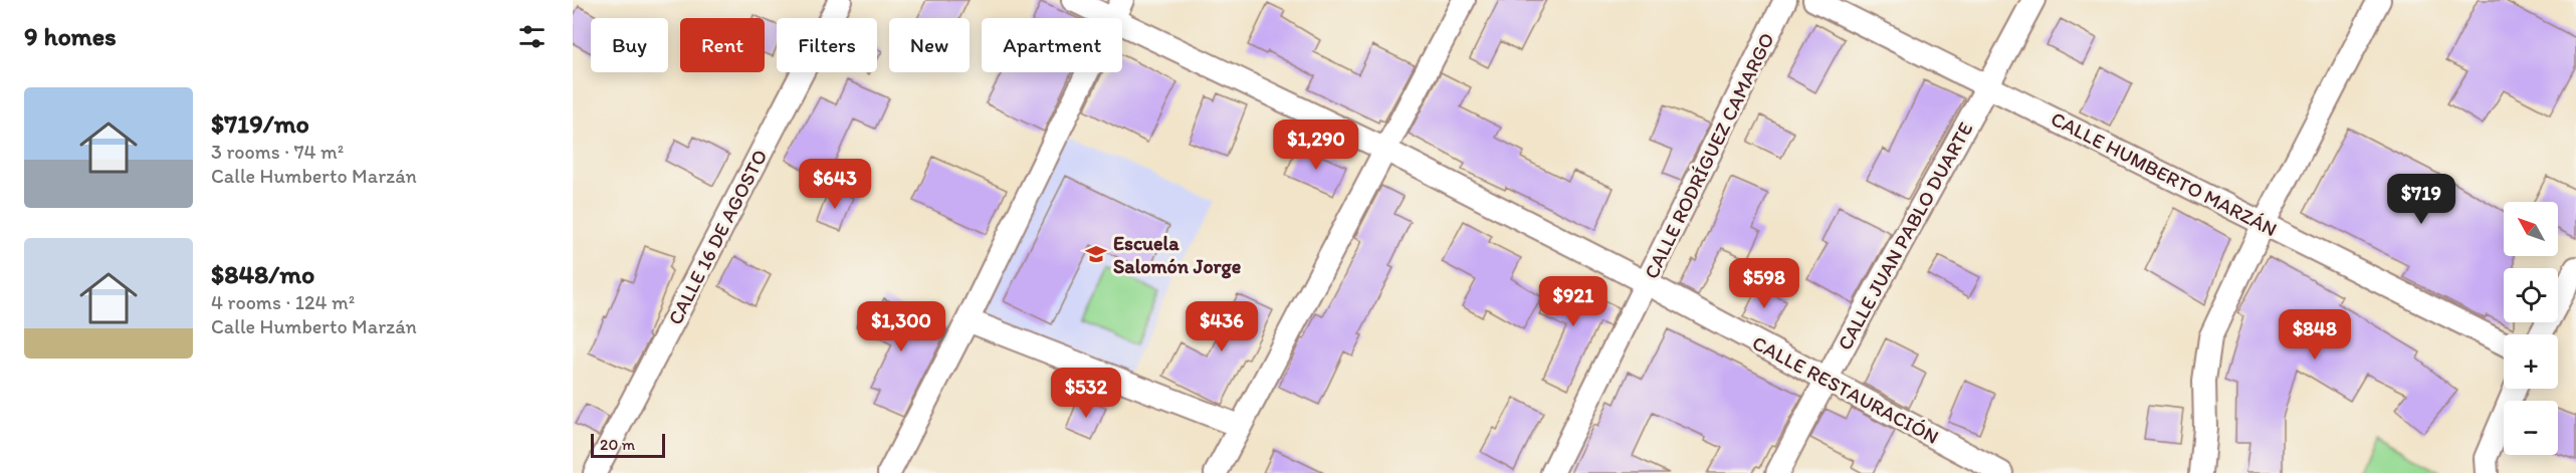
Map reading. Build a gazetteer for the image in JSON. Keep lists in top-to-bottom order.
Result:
{
  "streets": {
    "street": [
      "CALLE RODRÍGUEZ CAMARGO",
      "CALLE HUMBERTO MARZÁN",
      "CALLE JUAN PABLO DUARTE",
      "CALLE 16 DE AGOSTO",
      "CALLE RESTAURACIÓN"
    ]
  },
  "crossings": [
    ["CALLE RODRÍGUEZ CAMARGO", "CALLE RESTAURACIÓN"],
    ["CALLE HUMBERTO MARZÁN", "CALLE JUAN PABLO DUARTE"],
    ["CALLE JUAN PABLO DUARTE", "CALLE RESTAURACIÓN"]
  ],
  "places": {
    "school or university": ["Escuela Salomón Jorge"]
  },
  "scale_bar": "20 m",
  "north": "top left",
  "page": {
    "heading": "9 homes",
    "chip": [
      "Buy",
      "Rent",
      "Filters",
      "New",
      "Apartment"
    ],
    "list": [
      {
        "name": "$719/mo",
        "note": "3 rooms · 74 m² · Calle Humberto Marzán"
      },
      {
        "name": "$848/mo",
        "note": "4 rooms · 124 m² · Calle Humberto Marzán"
      }
    ],
    "price": [
      "$1,290",
      "$643",
      "$719",
      "$598",
      "$921",
      "$1,300",
      "$436",
      "$848",
      "$532"
    ],
    "map_buttons": ["+", "−"],
    "scale": "20 m"
  }
}
